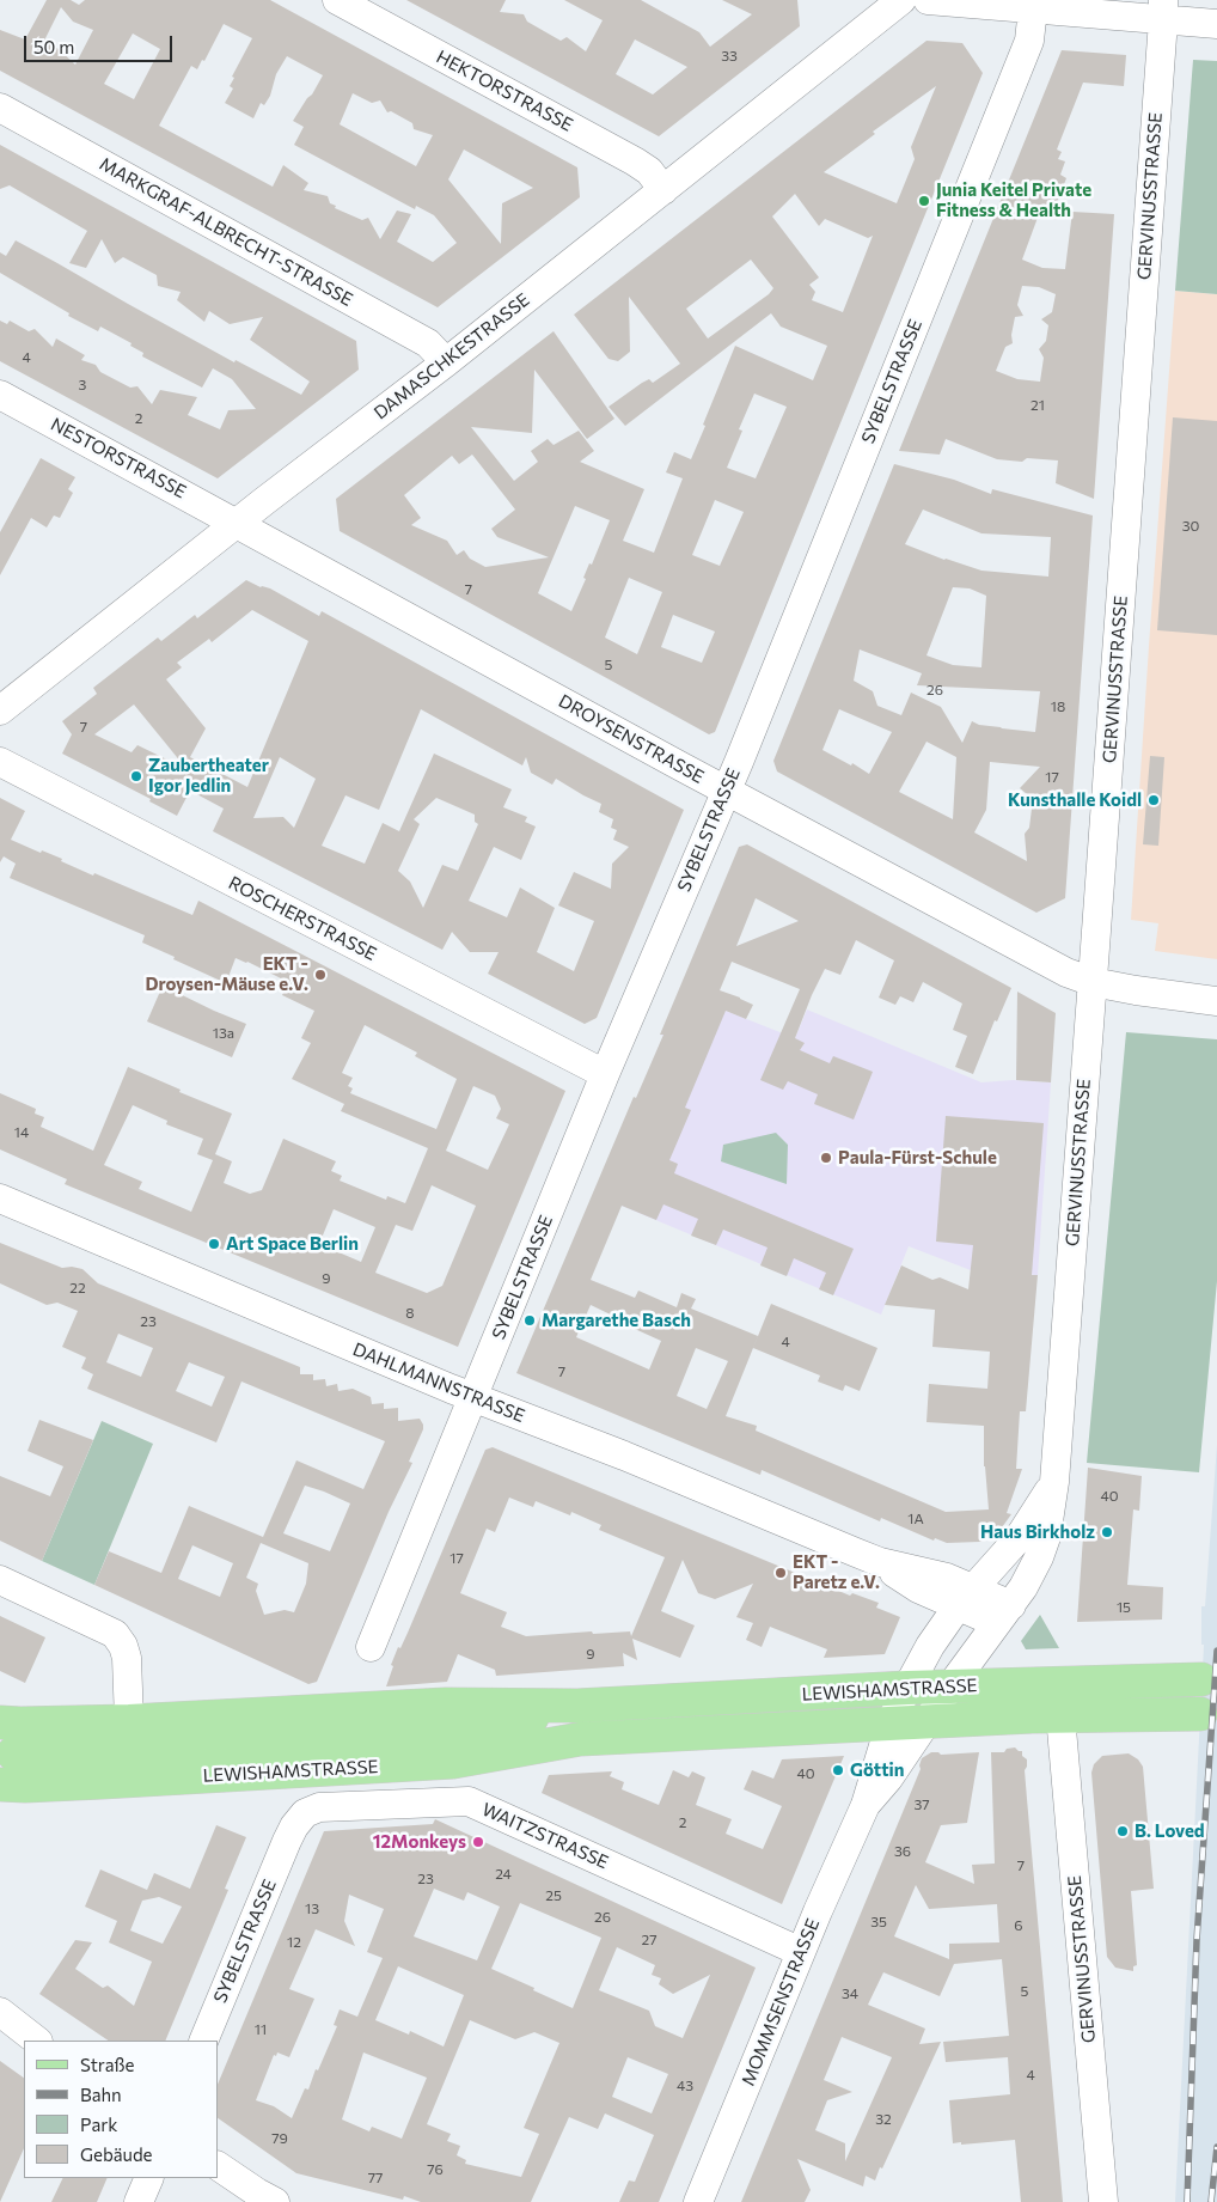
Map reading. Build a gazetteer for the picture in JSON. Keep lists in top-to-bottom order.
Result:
{
  "streets": {
    "main road": ["LEWISHAMSTRASSE"],
    "street": [
      "HEKTORSTRASSE",
      "GERVINUSSTRASSE",
      "MARKGRAF-ALBRECHT-STRASSE",
      "DAMASCHKESTRASSE",
      "SYBELSTRASSE",
      "NESTORSTRASSE",
      "DROYSENSTRASSE",
      "ROSCHERSTRASSE",
      "DAHLMANNSTRASSE",
      "WAITZSTRASSE",
      "MOMMSENSTRASSE"
    ]
  },
  "crossings": [
    ["HEKTORSTRASSE", "DAMASCHKESTRASSE"],
    ["GERVINUSSTRASSE", "DROYSENSTRASSE"],
    ["GERVINUSSTRASSE", "DAHLMANNSTRASSE"],
    ["GERVINUSSTRASSE", "LEWISHAMSTRASSE"],
    ["GERVINUSSTRASSE", "MOMMSENSTRASSE"],
    ["MARKGRAF-ALBRECHT-STRASSE", "DAMASCHKESTRASSE"],
    ["DAMASCHKESTRASSE", "NESTORSTRASSE"],
    ["DAMASCHKESTRASSE", "DROYSENSTRASSE"],
    ["SYBELSTRASSE", "DROYSENSTRASSE"],
    ["SYBELSTRASSE", "ROSCHERSTRASSE"],
    ["SYBELSTRASSE", "DAHLMANNSTRASSE"],
    ["SYBELSTRASSE", "WAITZSTRASSE"],
    ["NESTORSTRASSE", "DROYSENSTRASSE"],
    ["LEWISHAMSTRASSE", "MOMMSENSTRASSE"],
    ["WAITZSTRASSE", "MOMMSENSTRASSE"]
  ],
  "places": [
    "Junia Keitel Private Fitness & Health",
    "Zaubertheater Igor Jedlin",
    "Kunsthalle Koidl",
    "EKT - Droysen-Mäuse e.V.",
    "Paula-Fürst-Schule",
    "Art Space Berlin",
    "Margarethe Basch",
    "Haus Birkholz",
    "EKT - Paretz e.V.",
    "Göttin",
    "B. Loved",
    "12Monkeys"
  ],
  "house_numbers": [
    "33",
    "4",
    "3",
    "21",
    "2",
    "30",
    "7",
    "5",
    "26",
    "18",
    "7",
    "17",
    "13a",
    "14",
    "9",
    "22",
    "8",
    "23",
    "4",
    "7",
    "40",
    "1A",
    "17",
    "15",
    "9",
    "40",
    "37",
    "2",
    "36",
    "7",
    "24",
    "23",
    "25",
    "13",
    "26",
    "35",
    "6",
    "27",
    "12",
    "5",
    "34",
    "11",
    "4",
    "43",
    "32",
    "79",
    "76",
    "77"
  ],
  "legend": [
    "Straße",
    "Bahn",
    "Park",
    "Gebäude"
  ],
  "scale_bar": "50 m"
}
